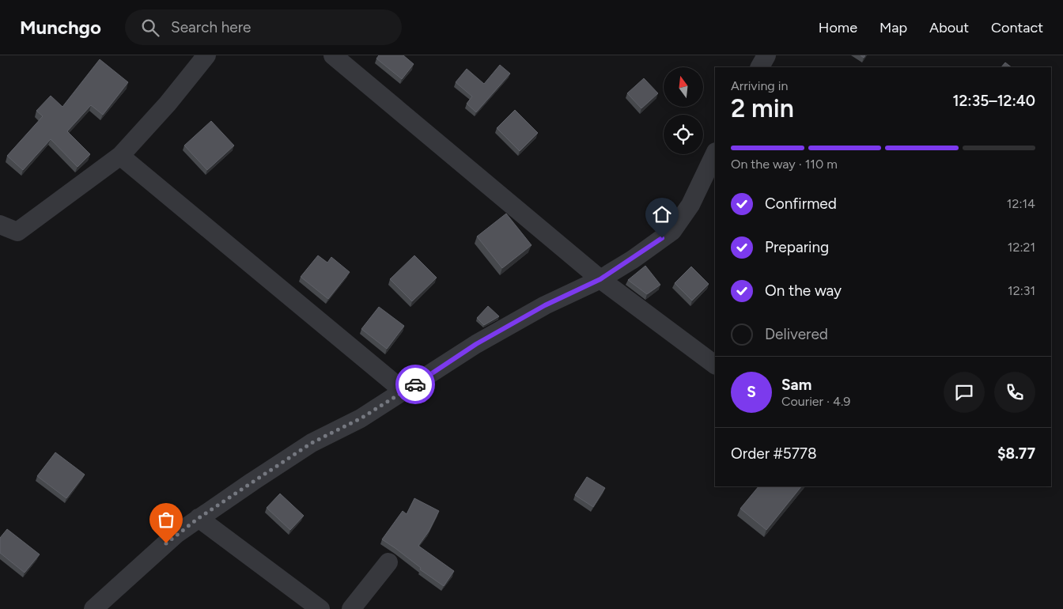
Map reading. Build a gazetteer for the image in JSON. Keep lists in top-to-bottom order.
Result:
{
  "north": "top",
  "page": {
    "header": "Munchgo",
    "search": "Search here",
    "nav": [
      "Home",
      "Map",
      "About",
      "Contact"
    ],
    "heading": ["2 min", "Arriving in", "12:35–12:40"],
    "panel": [
      "Sam",
      "Courier · 4.9",
      "Order #5778",
      "$8.77"
    ],
    "bar": "On the way · 110 m",
    "list": [
      ["Confirmed", "12:14"],
      ["Preparing", "12:21"],
      ["On the way", "12:31"],
      "Delivered"
    ],
    "round": "S"
  }
}
